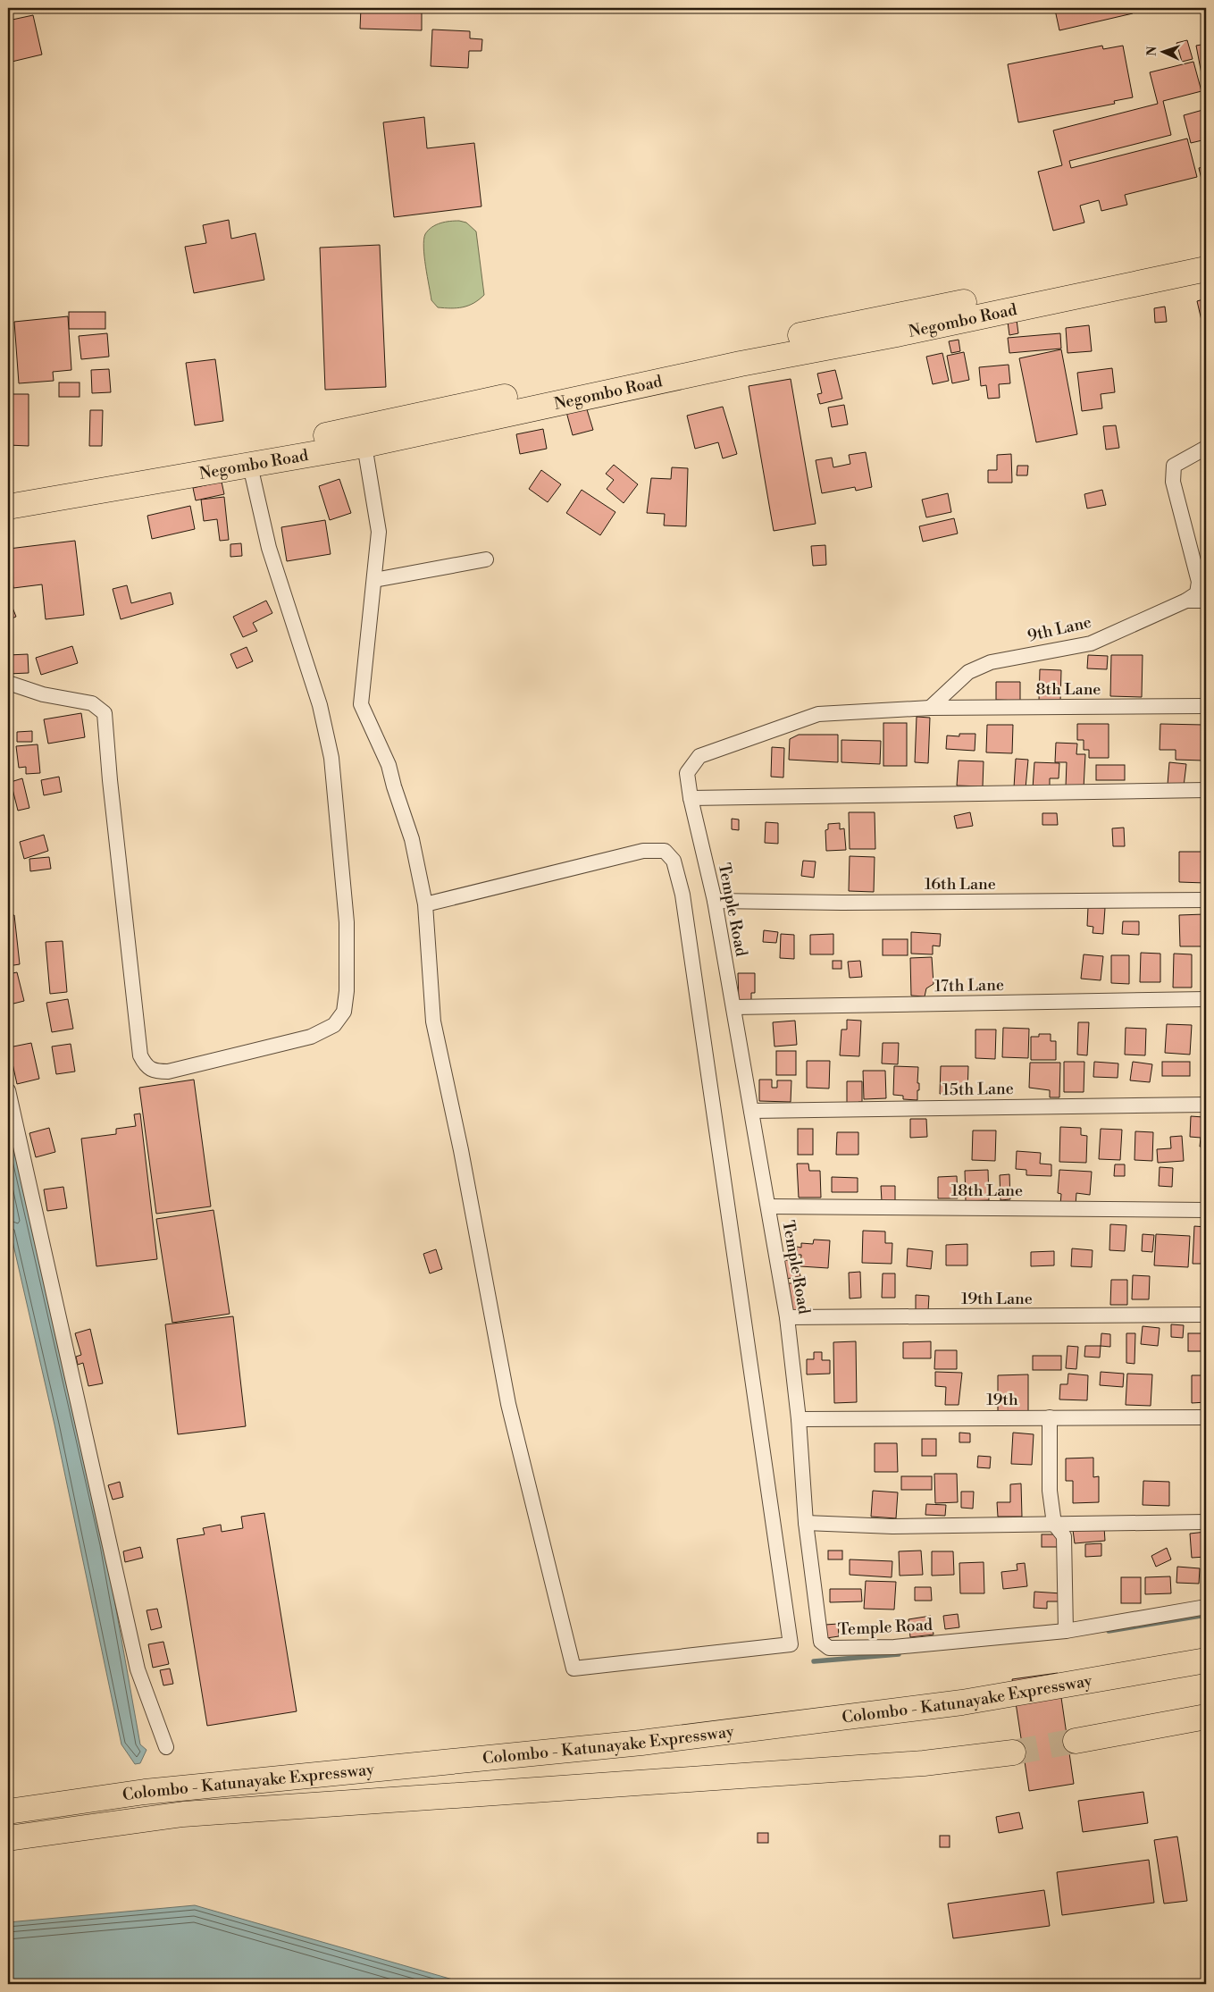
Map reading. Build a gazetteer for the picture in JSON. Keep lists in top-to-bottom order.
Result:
{
  "streets": {
    "highway": ["Negombo Road", "Colombo - Katunayake Expressway"],
    "street": [
      "9th Lane",
      "8th Lane",
      "16th Lane",
      "Temple Road",
      "17th Lane",
      "15th Lane",
      "18th Lane",
      "19th Lane",
      "19th"
    ]
  },
  "crossings": [
    ["9th Lane", "8th Lane"],
    ["9th Lane", "Temple Road"],
    ["8th Lane", "Temple Road"],
    ["16th Lane", "Temple Road"],
    ["Temple Road", "17th Lane"],
    ["Temple Road", "15th Lane"],
    ["Temple Road", "18th Lane"],
    ["Temple Road", "19th Lane"],
    ["Temple Road", "19th"]
  ],
  "north": "left"
}
